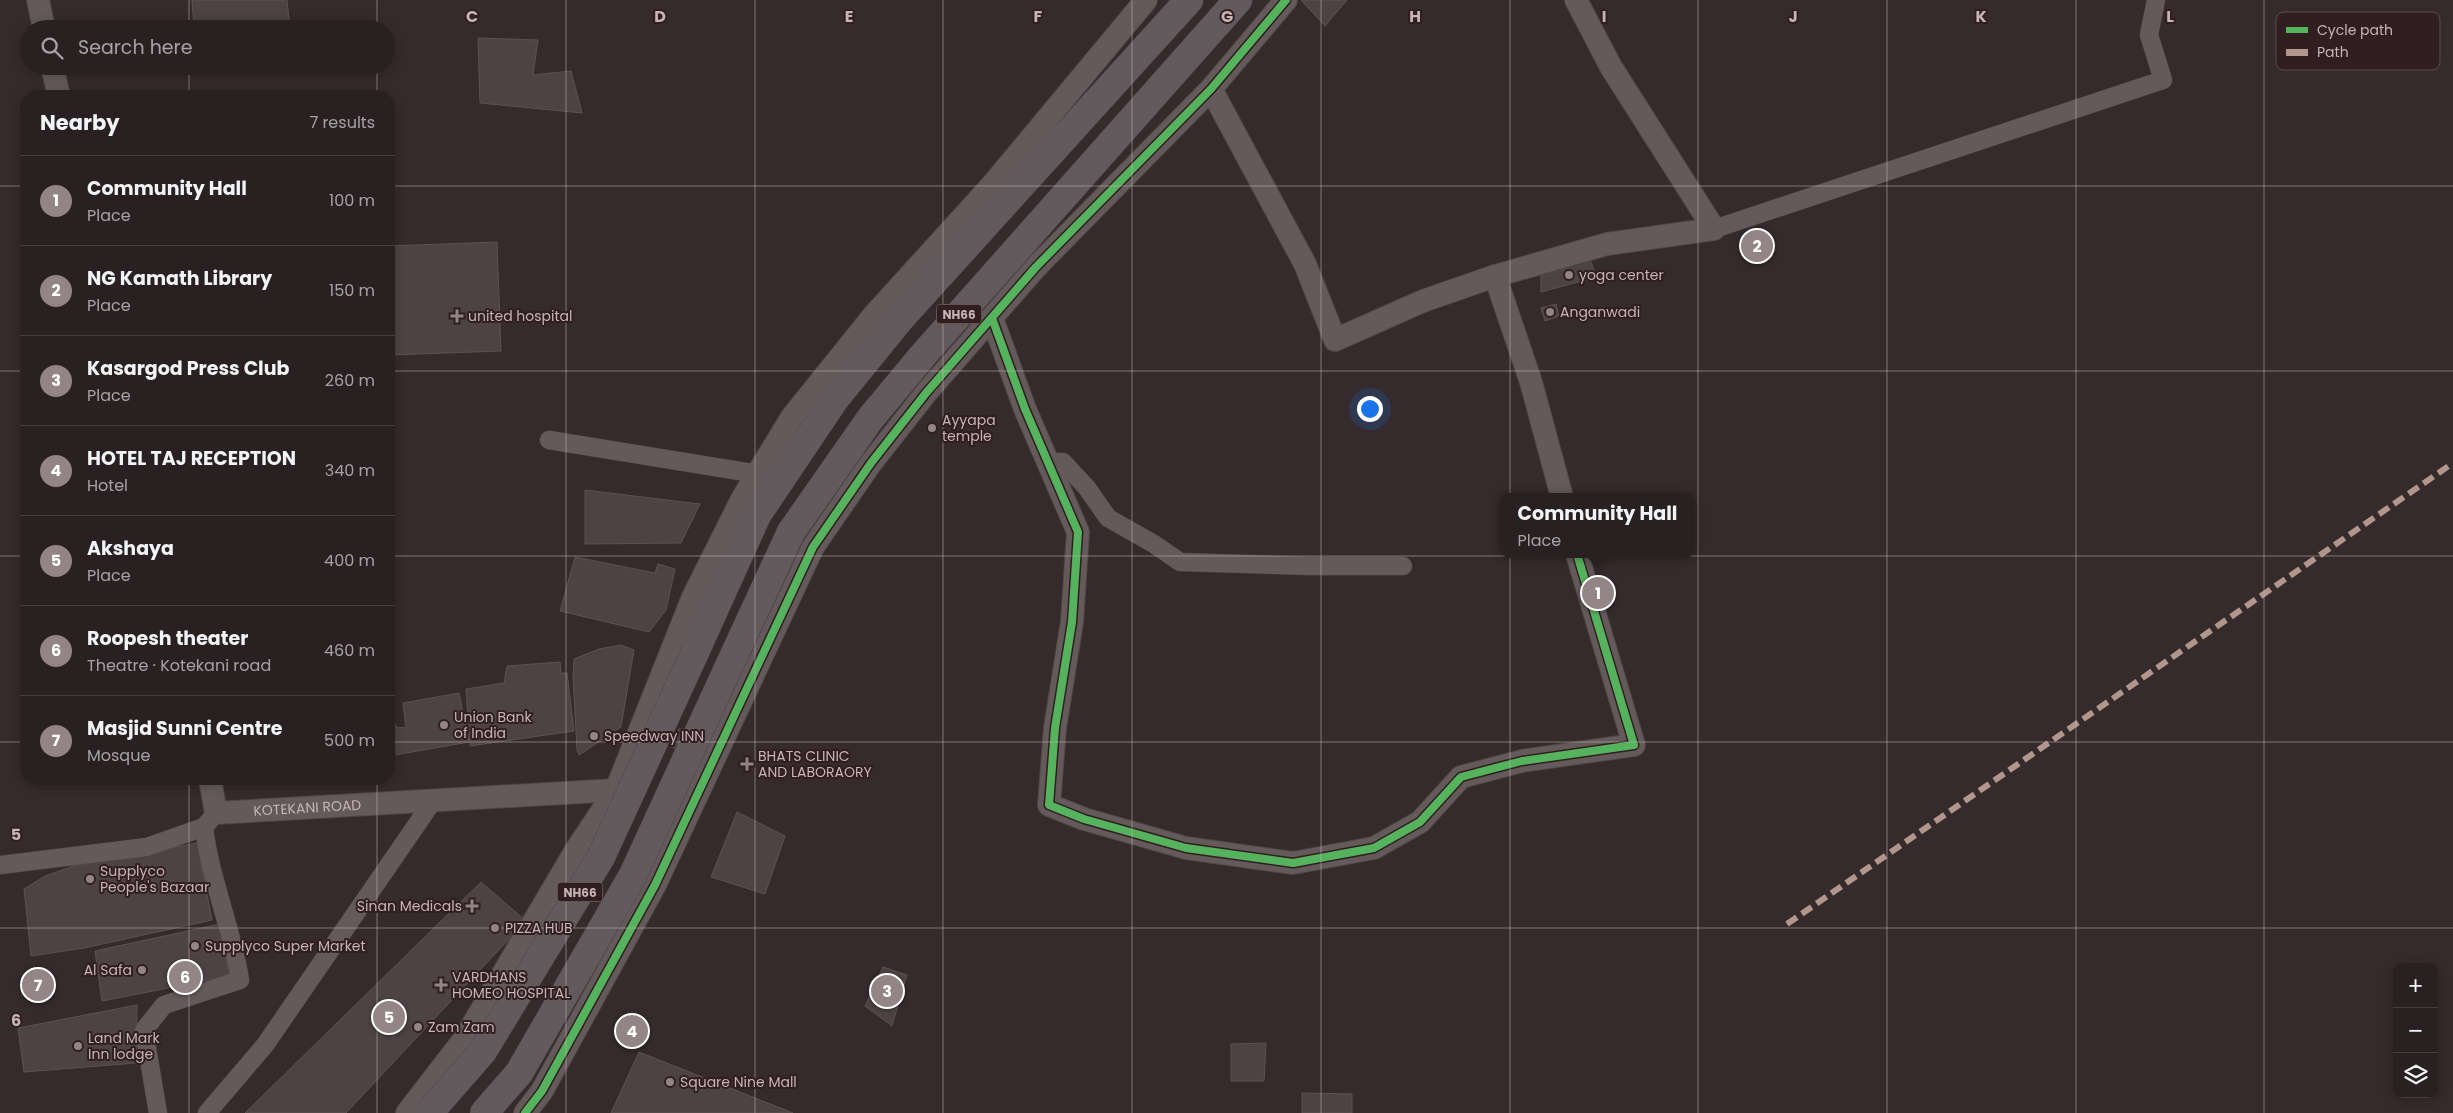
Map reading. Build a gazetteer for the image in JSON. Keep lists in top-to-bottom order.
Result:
{
  "streets": {
    "highway": ["NH66"],
    "street": ["KOTEKANI ROAD"]
  },
  "places": {
    "other": [
      "yoga center",
      "Anganwadi",
      "Ayyapa temple",
      "Union Bank of India",
      "Speedway INN",
      "Supplyco People's Bazaar",
      "PIZZA HUB",
      "Supplyco Super Market",
      "Al Safa",
      "Zam Zam",
      "Land Mark Inn lodge",
      "Square Nine Mall"
    ],
    "health": [
      "united hospital",
      "BHATS CLINIC AND LABORAORY",
      "Sinan Medicals",
      "VARDHANS HOMEO HOSPITAL"
    ]
  },
  "legend": ["Cycle path", "Path"],
  "page": {
    "search": "Search here",
    "heading": ["Nearby", "7 results"],
    "list": [
      {
        "mark": "1",
        "name": "Community Hall",
        "note": "Place",
        "value": "100 m"
      },
      {
        "mark": "2",
        "name": "NG Kamath Library",
        "note": "Place",
        "value": "150 m"
      },
      {
        "mark": "3",
        "name": "Kasargod Press Club",
        "note": "Place",
        "value": "260 m"
      },
      {
        "mark": "4",
        "name": "HOTEL TAJ RECEPTION",
        "note": "Hotel",
        "value": "340 m"
      },
      {
        "mark": "5",
        "name": "Akshaya",
        "note": "Place",
        "value": "400 m"
      },
      {
        "mark": "6",
        "name": "Roopesh theater",
        "note": "Theatre · Kotekani road",
        "value": "460 m"
      },
      {
        "mark": "7",
        "name": "Masjid Sunni Centre",
        "note": "Mosque",
        "value": "500 m"
      }
    ],
    "pins": [
      "2",
      "1",
      "6",
      "7",
      "3",
      "5",
      "4"
    ],
    "popup": ["Community Hall", "Place"],
    "map_buttons": ["+", "−"]
  },
  "grid": {
    "columns": [
      "C",
      "D",
      "E",
      "F",
      "G",
      "H",
      "I",
      "J",
      "K",
      "L"
    ],
    "rows": ["5", "6"]
  }
}
